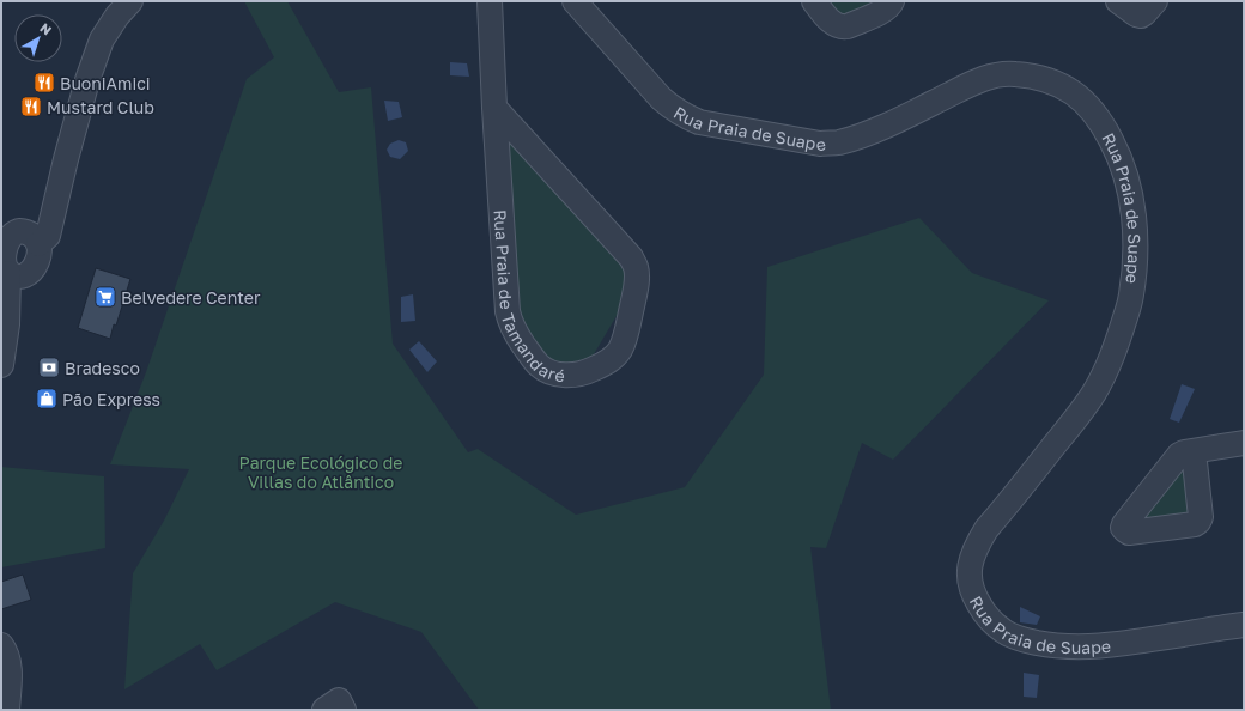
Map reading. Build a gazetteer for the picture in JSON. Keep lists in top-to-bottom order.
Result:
{
  "streets": {
    "street": ["Rua Praia de Suape", "Rua Praia de Tamandaré"]
  },
  "parks": ["Parque Ecológico de Villas do Atlântico"],
  "places": {
    "restaurant": ["BuoniAmici", "Mustard Club"],
    "supermarket": ["Belvedere Center"],
    "bank": ["Bradesco"],
    "shop": ["Pão Express"]
  },
  "north": "top right"
}
